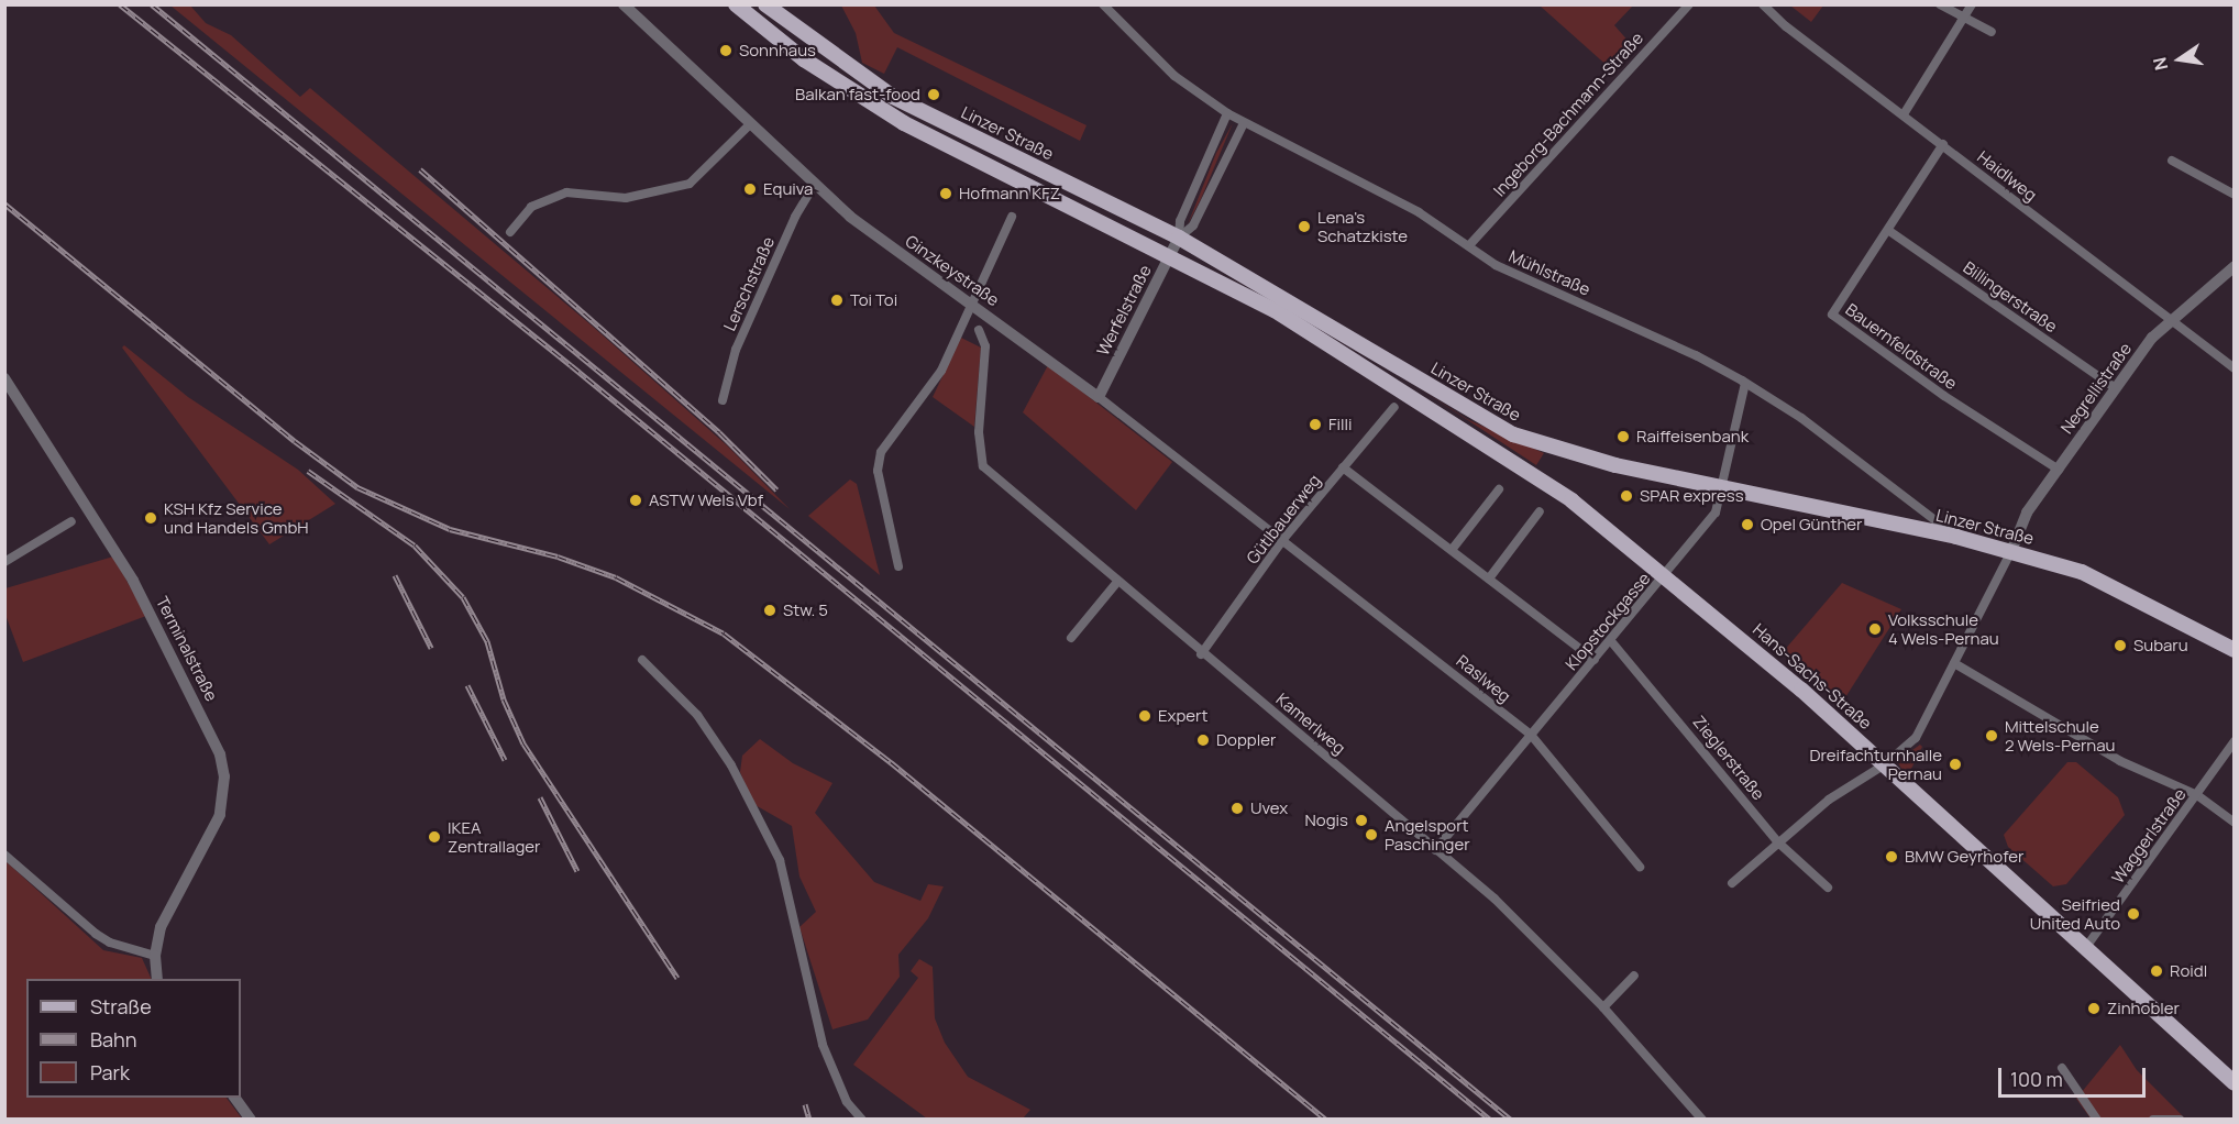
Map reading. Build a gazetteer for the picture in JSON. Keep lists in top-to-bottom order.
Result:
{
  "streets": {
    "main road": ["Linzer Straße", "Hans-Sachs-Straße"],
    "street": [
      "Ingeborg-Bachmann-Straße",
      "Haidlweg",
      "Ginzkeystraße",
      "Mühlstraße",
      "Lerschstraße",
      "Billingerstraße",
      "Werfelstraße",
      "Bauernfeldstraße",
      "Negrellistraße",
      "Gütlbauerweg",
      "Klopstockgasse",
      "Terminalstraße",
      "Raslweg",
      "Kamerlweg",
      "Zieglerstraße",
      "Waggerlstraße"
    ]
  },
  "crossings": [
    ["Ingeborg-Bachmann-Straße", "Mühlstraße"],
    ["Linzer Straße", "Mühlstraße"],
    ["Linzer Straße", "Werfelstraße"],
    ["Linzer Straße", "Negrellistraße"],
    ["Linzer Straße", "Klopstockgasse"],
    ["Linzer Straße", "Hans-Sachs-Straße"],
    ["Haidlweg", "Bauernfeldstraße"],
    ["Haidlweg", "Negrellistraße"],
    ["Ginzkeystraße", "Lerschstraße"],
    ["Ginzkeystraße", "Werfelstraße"],
    ["Ginzkeystraße", "Gütlbauerweg"],
    ["Ginzkeystraße", "Raslweg"],
    ["Mühlstraße", "Werfelstraße"],
    ["Mühlstraße", "Klopstockgasse"],
    ["Billingerstraße", "Bauernfeldstraße"],
    ["Billingerstraße", "Negrellistraße"],
    ["Bauernfeldstraße", "Negrellistraße"],
    ["Gütlbauerweg", "Raslweg"],
    ["Gütlbauerweg", "Kamerlweg"],
    ["Klopstockgasse", "Hans-Sachs-Straße"],
    ["Klopstockgasse", "Raslweg"],
    ["Klopstockgasse", "Kamerlweg"],
    ["Klopstockgasse", "Zieglerstraße"],
    ["Hans-Sachs-Straße", "Waggerlstraße"]
  ],
  "places": [
    "Sonnhaus",
    "Balkan fast-food",
    "Equiva",
    "Hofmann KFZ",
    "Lena's Schatzkiste",
    "Toi Toi",
    "Filli",
    "Raiffeisenbank",
    "SPAR express",
    "ASTW Wels Vbf",
    "KSH Kfz Service und Handels GmbH",
    "Opel Günther",
    "Stw. 5",
    "Volksschule 4 Wels-Pernau",
    "Subaru",
    "Expert",
    "Mittelschule 2 Wels-Pernau",
    "Doppler",
    "Dreifachturnhalle Pernau",
    "Uvex",
    "Nogis",
    "Angelsport Paschinger",
    "IKEA Zentrallager",
    "BMW Geyrhofer",
    "Seifried United Auto",
    "Roidl",
    "Zinhobler"
  ],
  "legend": ["Straße", "Bahn", "Park"],
  "scale_bar": "100 m",
  "north": "left"
}
